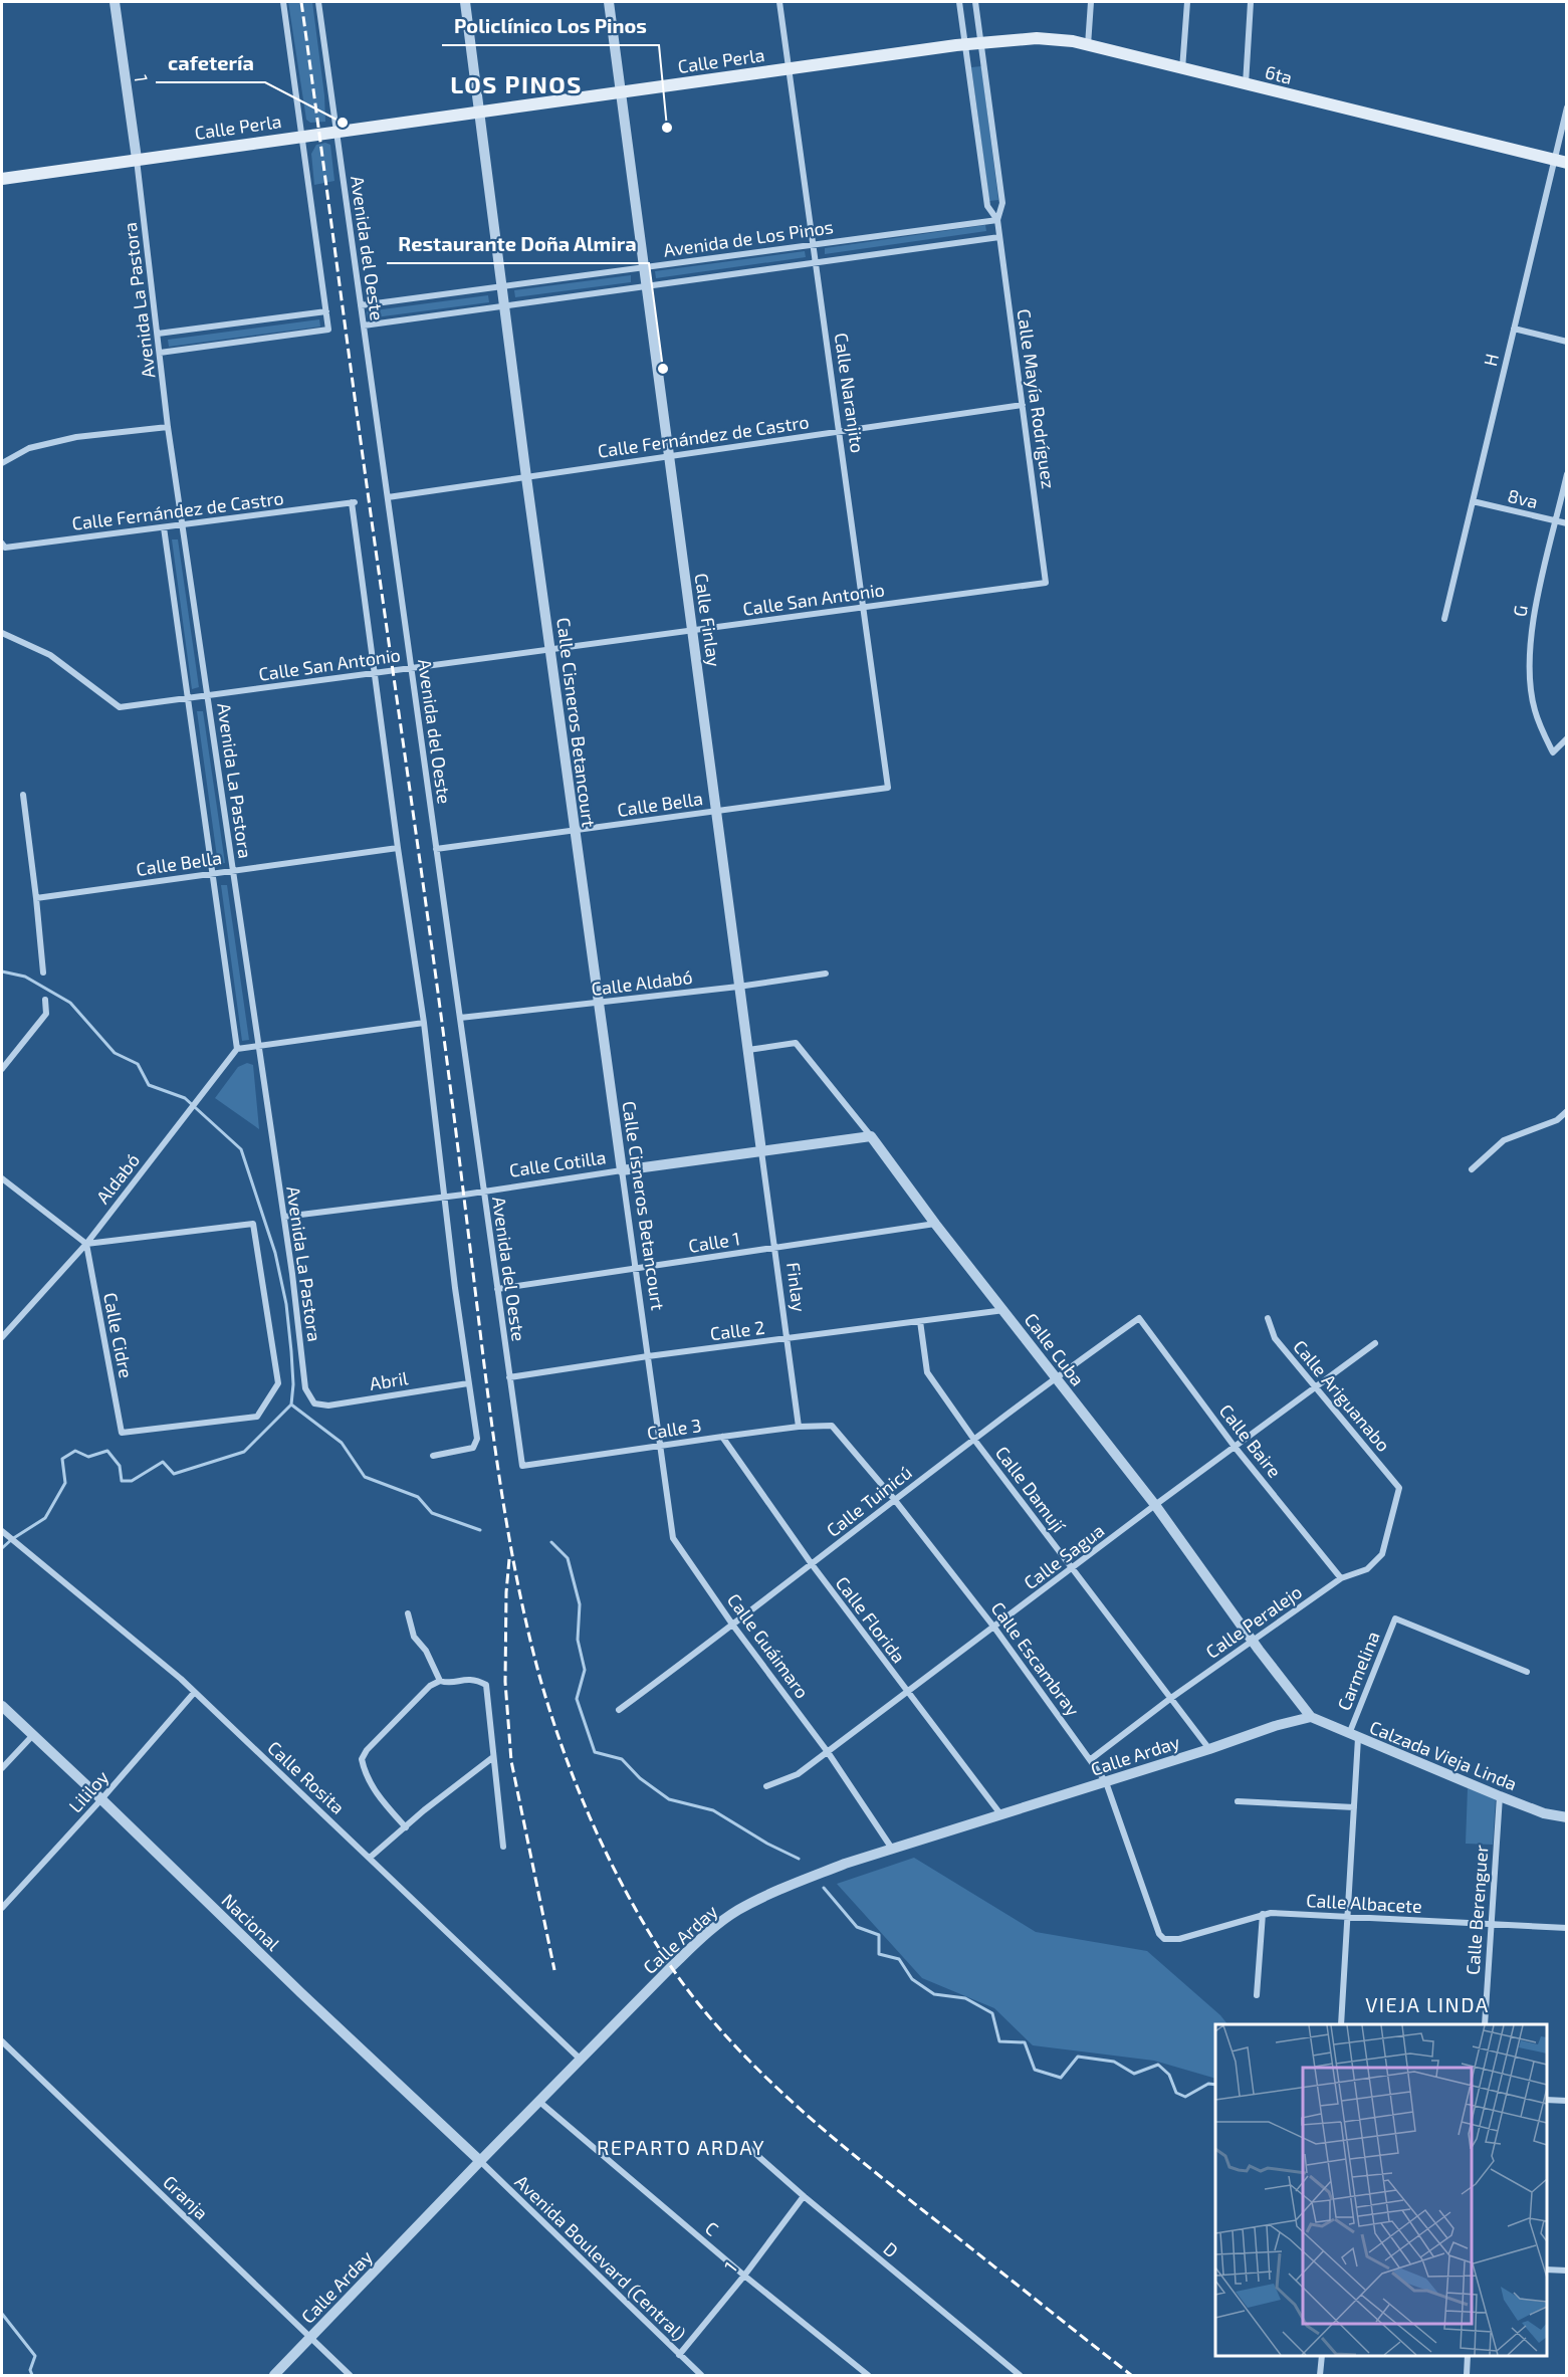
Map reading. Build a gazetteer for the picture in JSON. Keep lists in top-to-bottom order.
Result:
{
  "streets": {
    "main road": ["Calle Perla", "6ta"],
    "street": [
      "1",
      "Avenida de Los Pinos",
      "Avenida del Oeste",
      "Avenida La Pastora",
      "H",
      "Calle Naranjito",
      "Calle Mayía Rodríguez",
      "Calle Fernández de Castro",
      "8va",
      "Calle San Antonio",
      "G",
      "Calle Finlay",
      "Calle Cisneros Betancourt",
      "Calle Bella",
      "Calle Aldabó",
      "Calle Cotilla",
      "Aldabó",
      "Calle 1",
      "Finlay",
      "Calle 2",
      "Calle Cidre",
      "Calle Cuba",
      "Abril",
      "Calle Ariguanabo",
      "Calle 3",
      "Calle Baire",
      "Calle Damují",
      "Calle Tuinicú",
      "Calle Sagua",
      "Calle Florida",
      "Calle Peralejo",
      "Calle Guáimaro",
      "Calle Escambray",
      "Carmelina",
      "Calle Arday",
      "Calzada Vieja Linda",
      "Calle Rosita",
      "Lililoy",
      "Calle Albacete",
      "Calle Berenguer",
      "Nacional",
      "Granja",
      "C",
      "D",
      "Avenida Boulevard (Central)"
    ]
  },
  "crossings": [
    ["Calle Perla", "6ta"],
    ["Calle Perla", "1"],
    ["Calle Perla", "Avenida del Oeste"],
    ["Calle Perla", "Avenida La Pastora"],
    ["Calle Perla", "Calle Naranjito"],
    ["Calle Perla", "Calle Mayía Rodríguez"],
    ["Calle Perla", "Calle Finlay"],
    ["Calle Perla", "Calle Cisneros Betancourt"],
    ["6ta", "H"],
    ["6ta", "Calle Mayía Rodríguez"],
    ["1", "Avenida La Pastora"],
    ["1", "C"],
    ["1", "D"],
    ["1", "Avenida Boulevard (Central)"],
    ["Avenida de Los Pinos", "Avenida del Oeste"],
    ["Avenida de Los Pinos", "Calle Naranjito"],
    ["Avenida de Los Pinos", "Calle Mayía Rodríguez"],
    ["Avenida de Los Pinos", "Calle Finlay"],
    ["Avenida de Los Pinos", "Calle Cisneros Betancourt"],
    ["Avenida del Oeste", "Calle Fernández de Castro"],
    ["Avenida del Oeste", "Calle San Antonio"],
    ["Avenida del Oeste", "Calle Bella"],
    ["Avenida del Oeste", "Calle Aldabó"],
    ["Avenida del Oeste", "Calle Cotilla"],
    ["Avenida del Oeste", "Calle 1"],
    ["Avenida del Oeste", "Calle 2"],
    ["Avenida del Oeste", "Calle 3"],
    ["Avenida La Pastora", "Calle Fernández de Castro"],
    ["Avenida La Pastora", "Calle San Antonio"],
    ["Avenida La Pastora", "Calle Bella"],
    ["Avenida La Pastora", "Calle Cotilla"],
    ["Avenida La Pastora", "Aldabó"],
    ["Avenida La Pastora", "Abril"],
    ["H", "8va"],
    ["Calle Naranjito", "Calle Fernández de Castro"],
    ["Calle Naranjito", "Calle San Antonio"],
    ["Calle Naranjito", "Calle Bella"],
    ["Calle Mayía Rodríguez", "Calle Fernández de Castro"],
    ["Calle Mayía Rodríguez", "Calle San Antonio"],
    ["Calle Fernández de Castro", "Calle San Antonio"],
    ["Calle Fernández de Castro", "Calle Finlay"],
    ["Calle Fernández de Castro", "Calle Cisneros Betancourt"],
    ["8va", "G"],
    ["Calle San Antonio", "Calle Finlay"],
    ["Calle San Antonio", "Calle Cisneros Betancourt"],
    ["Calle Finlay", "Calle Bella"],
    ["Calle Finlay", "Calle Aldabó"],
    ["Calle Finlay", "Calle Cotilla"],
    ["Calle Finlay", "Finlay"],
    ["Calle Finlay", "Calle Cuba"],
    ["Calle Cisneros Betancourt", "Calle Bella"],
    ["Calle Cisneros Betancourt", "Calle Aldabó"],
    ["Calle Cisneros Betancourt", "Calle Cotilla"],
    ["Calle Cisneros Betancourt", "Calle 1"],
    ["Calle Cisneros Betancourt", "Calle 2"],
    ["Calle Cisneros Betancourt", "Calle 3"],
    ["Calle Cisneros Betancourt", "Calle Guáimaro"],
    ["Calle Cotilla", "Finlay"],
    ["Calle Cotilla", "Calle Cuba"],
    ["Aldabó", "Calle Cidre"],
    ["Calle 1", "Finlay"],
    ["Calle 1", "Calle Cuba"],
    ["Finlay", "Calle 2"],
    ["Finlay", "Calle 3"],
    ["Calle 2", "Calle Cuba"],
    ["Calle 2", "Calle Damují"],
    ["Calle Cuba", "Calle Tuinicú"],
    ["Calle Cuba", "Calle Sagua"],
    ["Calle Cuba", "Calle Peralejo"],
    ["Calle Cuba", "Calle Arday"],
    ["Calle Cuba", "Calzada Vieja Linda"],
    ["Calle Ariguanabo", "Calle Sagua"],
    ["Calle Ariguanabo", "Calle Peralejo"],
    ["Calle 3", "Calle Florida"],
    ["Calle 3", "Calle Guáimaro"],
    ["Calle 3", "Calle Escambray"],
    ["Calle Baire", "Calle Tuinicú"],
    ["Calle Baire", "Calle Sagua"],
    ["Calle Baire", "Calle Peralejo"],
    ["Calle Damují", "Calle Tuinicú"],
    ["Calle Damují", "Calle Sagua"],
    ["Calle Damují", "Calle Peralejo"],
    ["Calle Damují", "Calle Arday"],
    ["Calle Tuinicú", "Calle Florida"],
    ["Calle Tuinicú", "Calle Guáimaro"],
    ["Calle Tuinicú", "Calle Escambray"],
    ["Calle Sagua", "Calle Florida"],
    ["Calle Sagua", "Calle Guáimaro"],
    ["Calle Sagua", "Calle Escambray"],
    ["Calle Florida", "Calle Arday"],
    ["Calle Peralejo", "Calle Escambray"],
    ["Calle Guáimaro", "Calle Arday"],
    ["Calle Escambray", "Calle Arday"],
    ["Calle Escambray", "Calle Albacete"],
    ["Carmelina", "Calzada Vieja Linda"],
    ["Carmelina", "Calle Albacete"],
    ["Calle Arday", "Calzada Vieja Linda"],
    ["Calle Arday", "Calle Rosita"],
    ["Calle Arday", "Nacional"],
    ["Calle Arday", "Granja"],
    ["Calle Arday", "C"],
    ["Calle Arday", "Avenida Boulevard (Central)"],
    ["Calzada Vieja Linda", "Calle Berenguer"],
    ["Calle Rosita", "Lililoy"],
    ["Lililoy", "Nacional"],
    ["Calle Albacete", "Calle Berenguer"],
    ["Nacional", "Avenida Boulevard (Central)"]
  ],
  "districts": ["LOS PINOS", "VIEJA LINDA", "REPARTO ARDAY"],
  "places": ["cafetería", "Policlínico Los Pinos", "Restaurante Doña Almira"]
}
